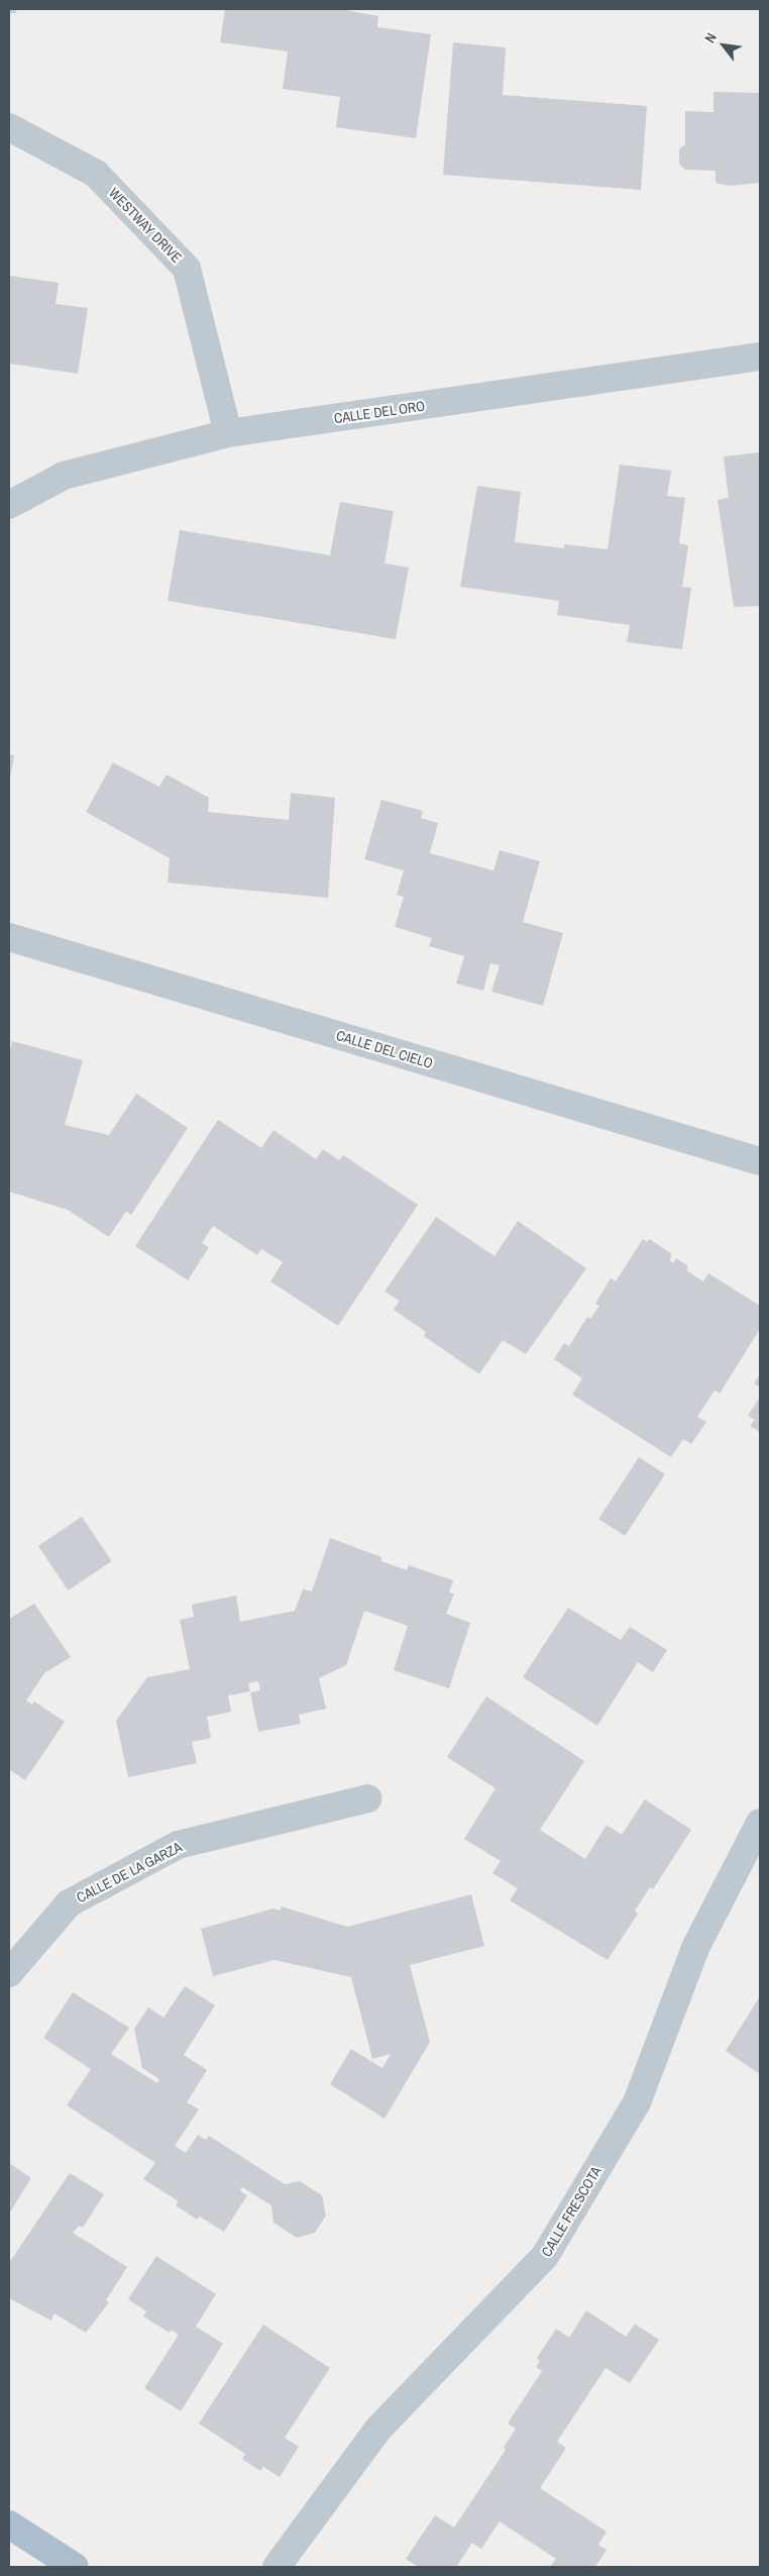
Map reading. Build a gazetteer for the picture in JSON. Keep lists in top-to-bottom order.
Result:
{
  "streets": {
    "street": [
      "WESTWAY DRIVE",
      "CALLE DEL ORO",
      "CALLE DEL CIELO",
      "CALLE DE LA GARZA",
      "CALLE FRESCOTA"
    ]
  },
  "crossings": [
    ["WESTWAY DRIVE", "CALLE DEL ORO"]
  ],
  "north": "top left"
}
